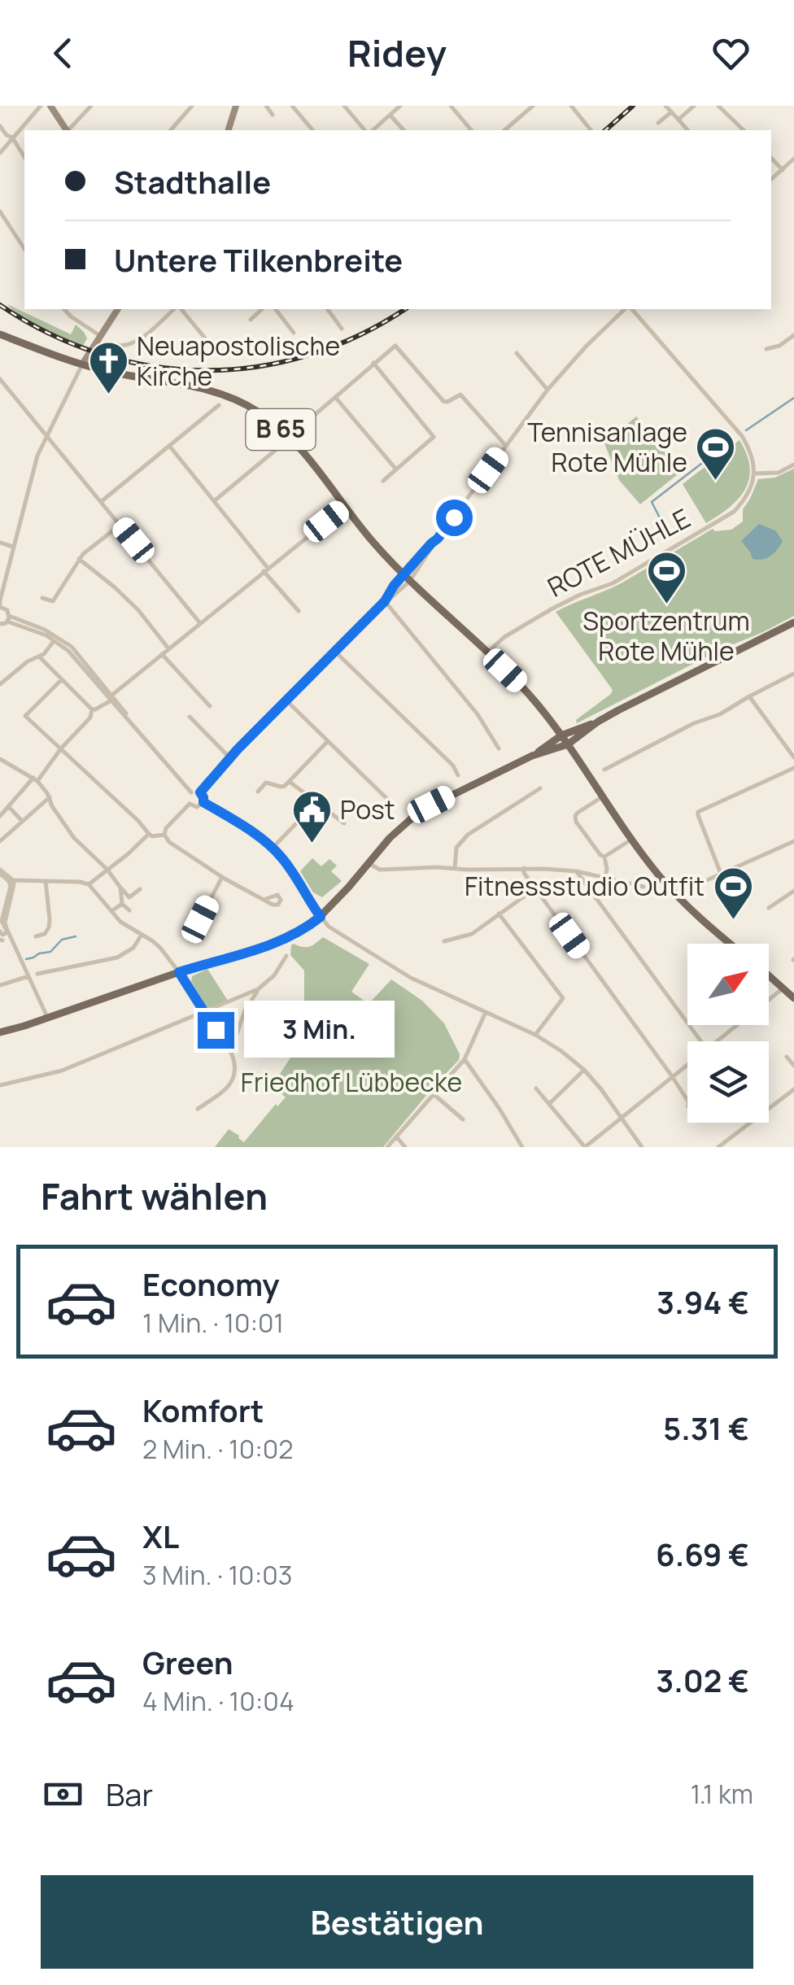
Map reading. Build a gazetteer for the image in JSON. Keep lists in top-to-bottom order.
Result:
{
  "streets": {
    "main road": ["B 65"],
    "street": ["ROTE MÜHLE"]
  },
  "parks": ["Friedhof Lübbecke"],
  "places": {
    "church": ["Neuapostolische Kirche"],
    "sports": ["Tennisanlage Rote Mühle", "Sportzentrum Rote Mühle", "Fitnessstudio Outfit"],
    "public building": ["Post"]
  },
  "north": "top right",
  "page": {
    "header": "Ridey",
    "banner": ["Stadthalle", "Untere Tilkenbreite"],
    "bubble": "3 Min.",
    "heading": "Fahrt wählen",
    "list": [
      {
        "name": "Economy",
        "note": "1 Min. · 10:01",
        "value": "3.94 €"
      },
      {
        "name": "Komfort",
        "note": "2 Min. · 10:02",
        "value": "5.31 €"
      },
      {
        "name": "XL",
        "note": "3 Min. · 10:03",
        "value": "6.69 €"
      },
      {
        "name": "Green",
        "note": "4 Min. · 10:04",
        "value": "3.02 €"
      }
    ],
    "pay": ["Bar", "1.1 km"],
    "buttons": "Bestätigen"
  }
}
